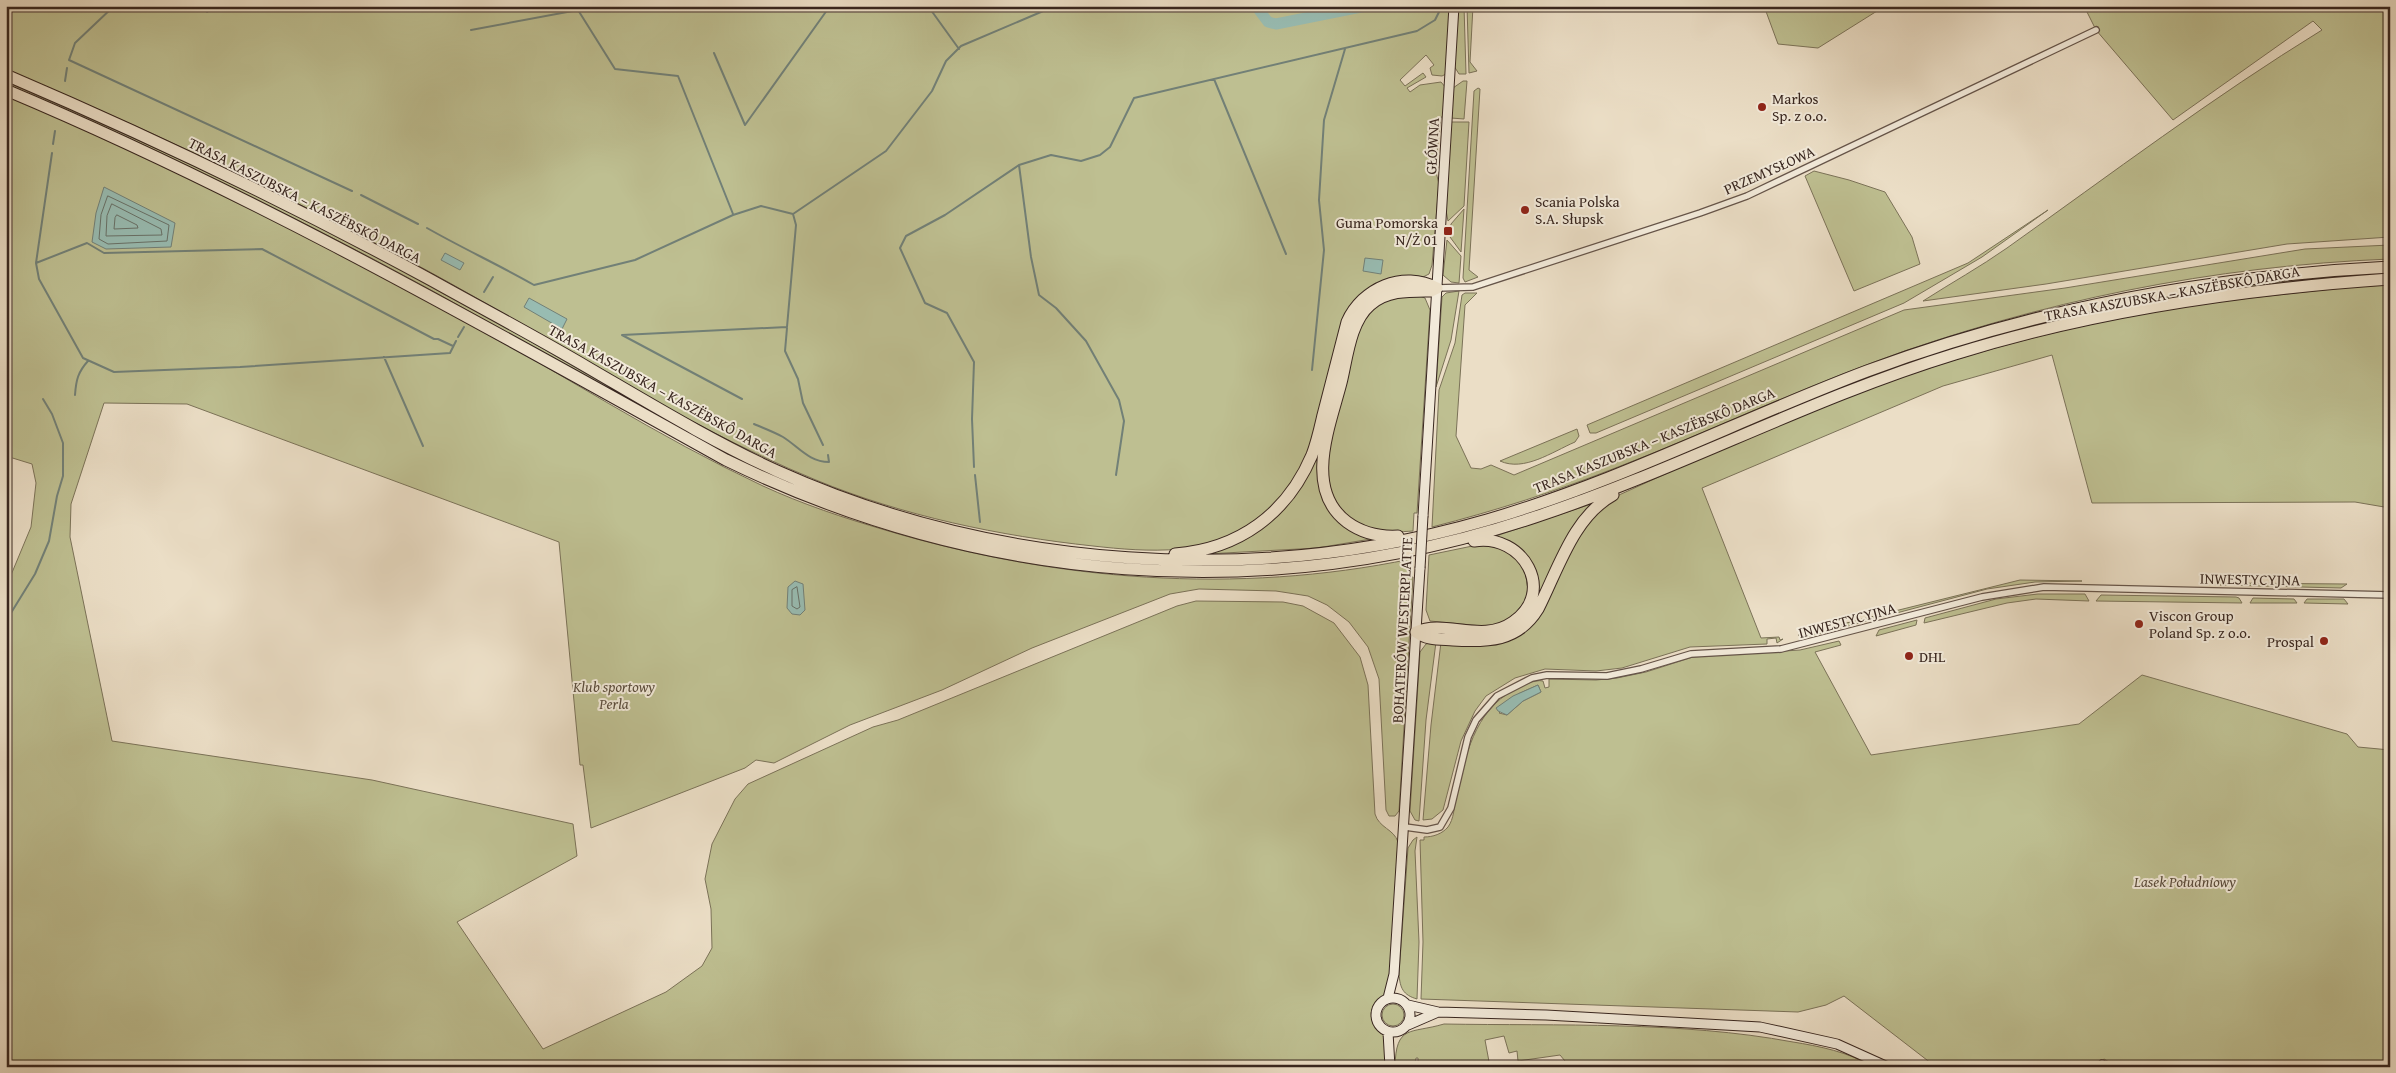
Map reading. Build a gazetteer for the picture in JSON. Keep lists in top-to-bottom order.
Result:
{
  "streets": {
    "highway": ["TRASA KASZUBSKA – KASZËBSKÔ DARGA"],
    "main road": ["GŁÓWNA", "BOHATERÓW WESTERPLATTE"],
    "street": ["PRZEMYSŁOWA", "INWESTYCYJNA"]
  },
  "crossings": [
    ["GŁÓWNA", "PRZEMYSŁOWA"],
    ["GŁÓWNA", "BOHATERÓW WESTERPLATTE"],
    ["PRZEMYSŁOWA", "BOHATERÓW WESTERPLATTE"],
    ["INWESTYCYJNA", "BOHATERÓW WESTERPLATTE"]
  ],
  "parks": ["Klub sportowy Perla", "Lasek Południowy"],
  "places": {
    "other": [
      "Markos Sp. z o.o.",
      "Scania Polska S.A. Słupsk",
      "Viscon Group Poland Sp. z o.o.",
      "Prospal",
      "DHL"
    ],
    "transit": ["Guma Pomorska N/Ż 01"]
  }
}
